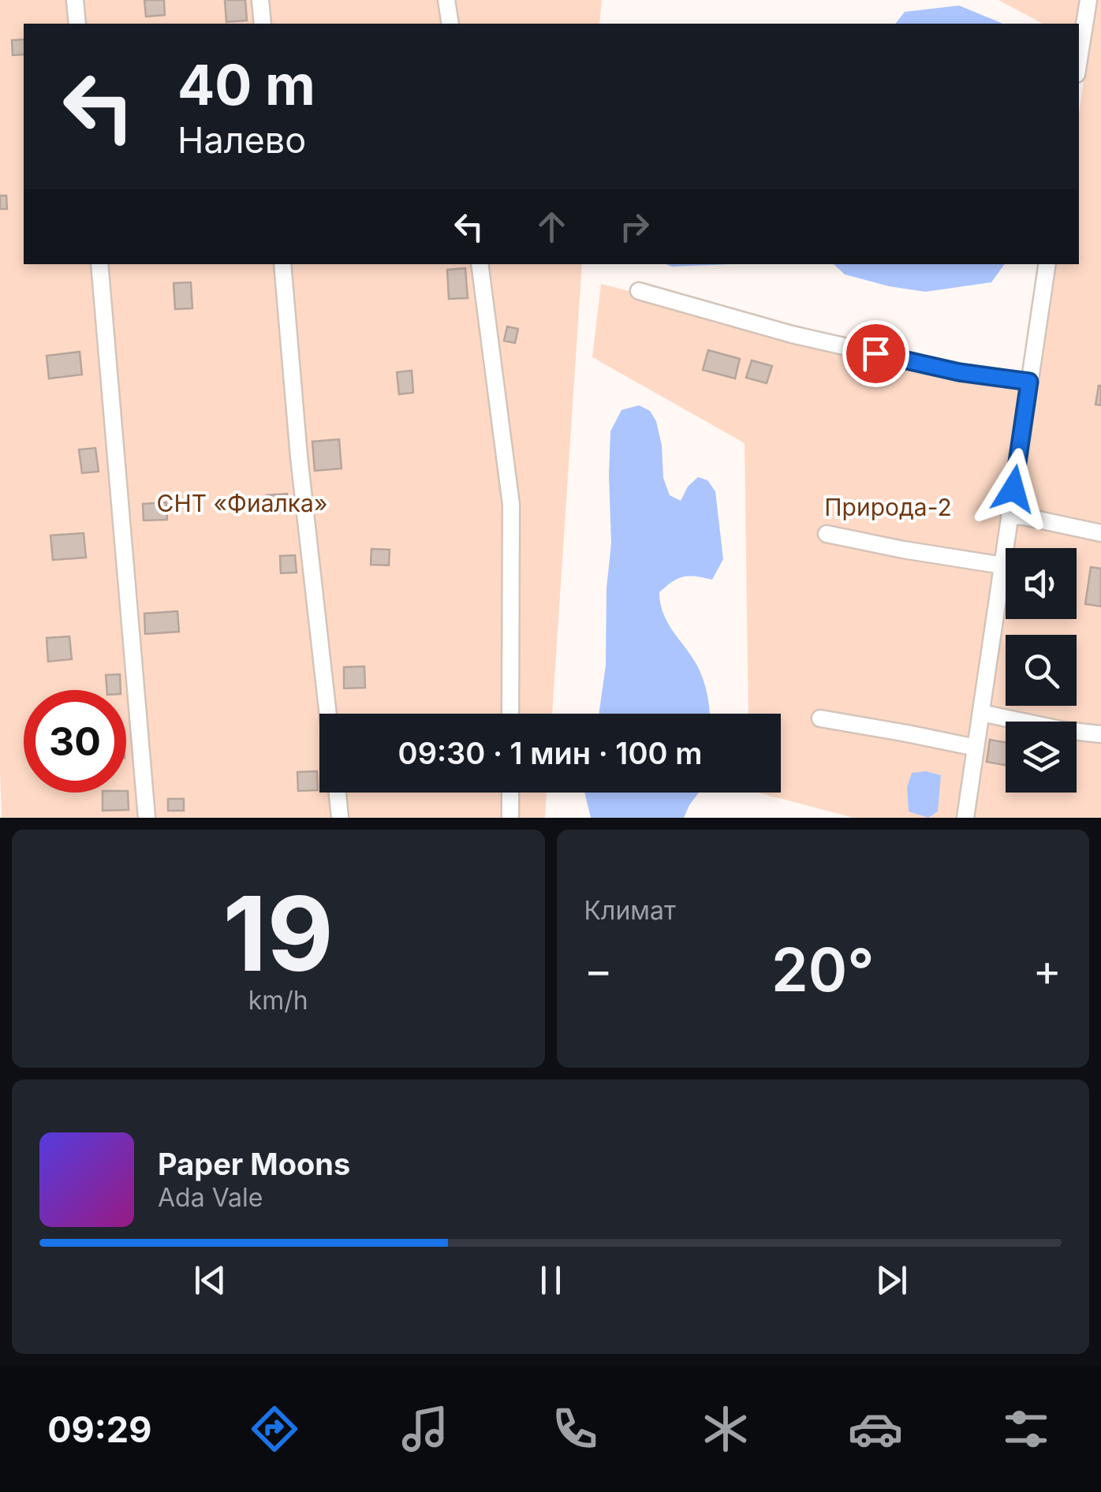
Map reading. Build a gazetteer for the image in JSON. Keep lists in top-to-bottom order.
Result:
{
  "parks": ["СНТ «Фиалка»", "Природа-2"],
  "page": {
    "turn": ["40 m", "Налево"],
    "limit": "30",
    "trip": "09:30 · 1 мин · 100 m",
    "tile": [
      ["19", "km/h"],
      "Климат"
    ],
    "heat": ["−", "20°", "+"],
    "song": ["Paper Moons", "Ada Vale"],
    "tabs": "09:29"
  }
}
